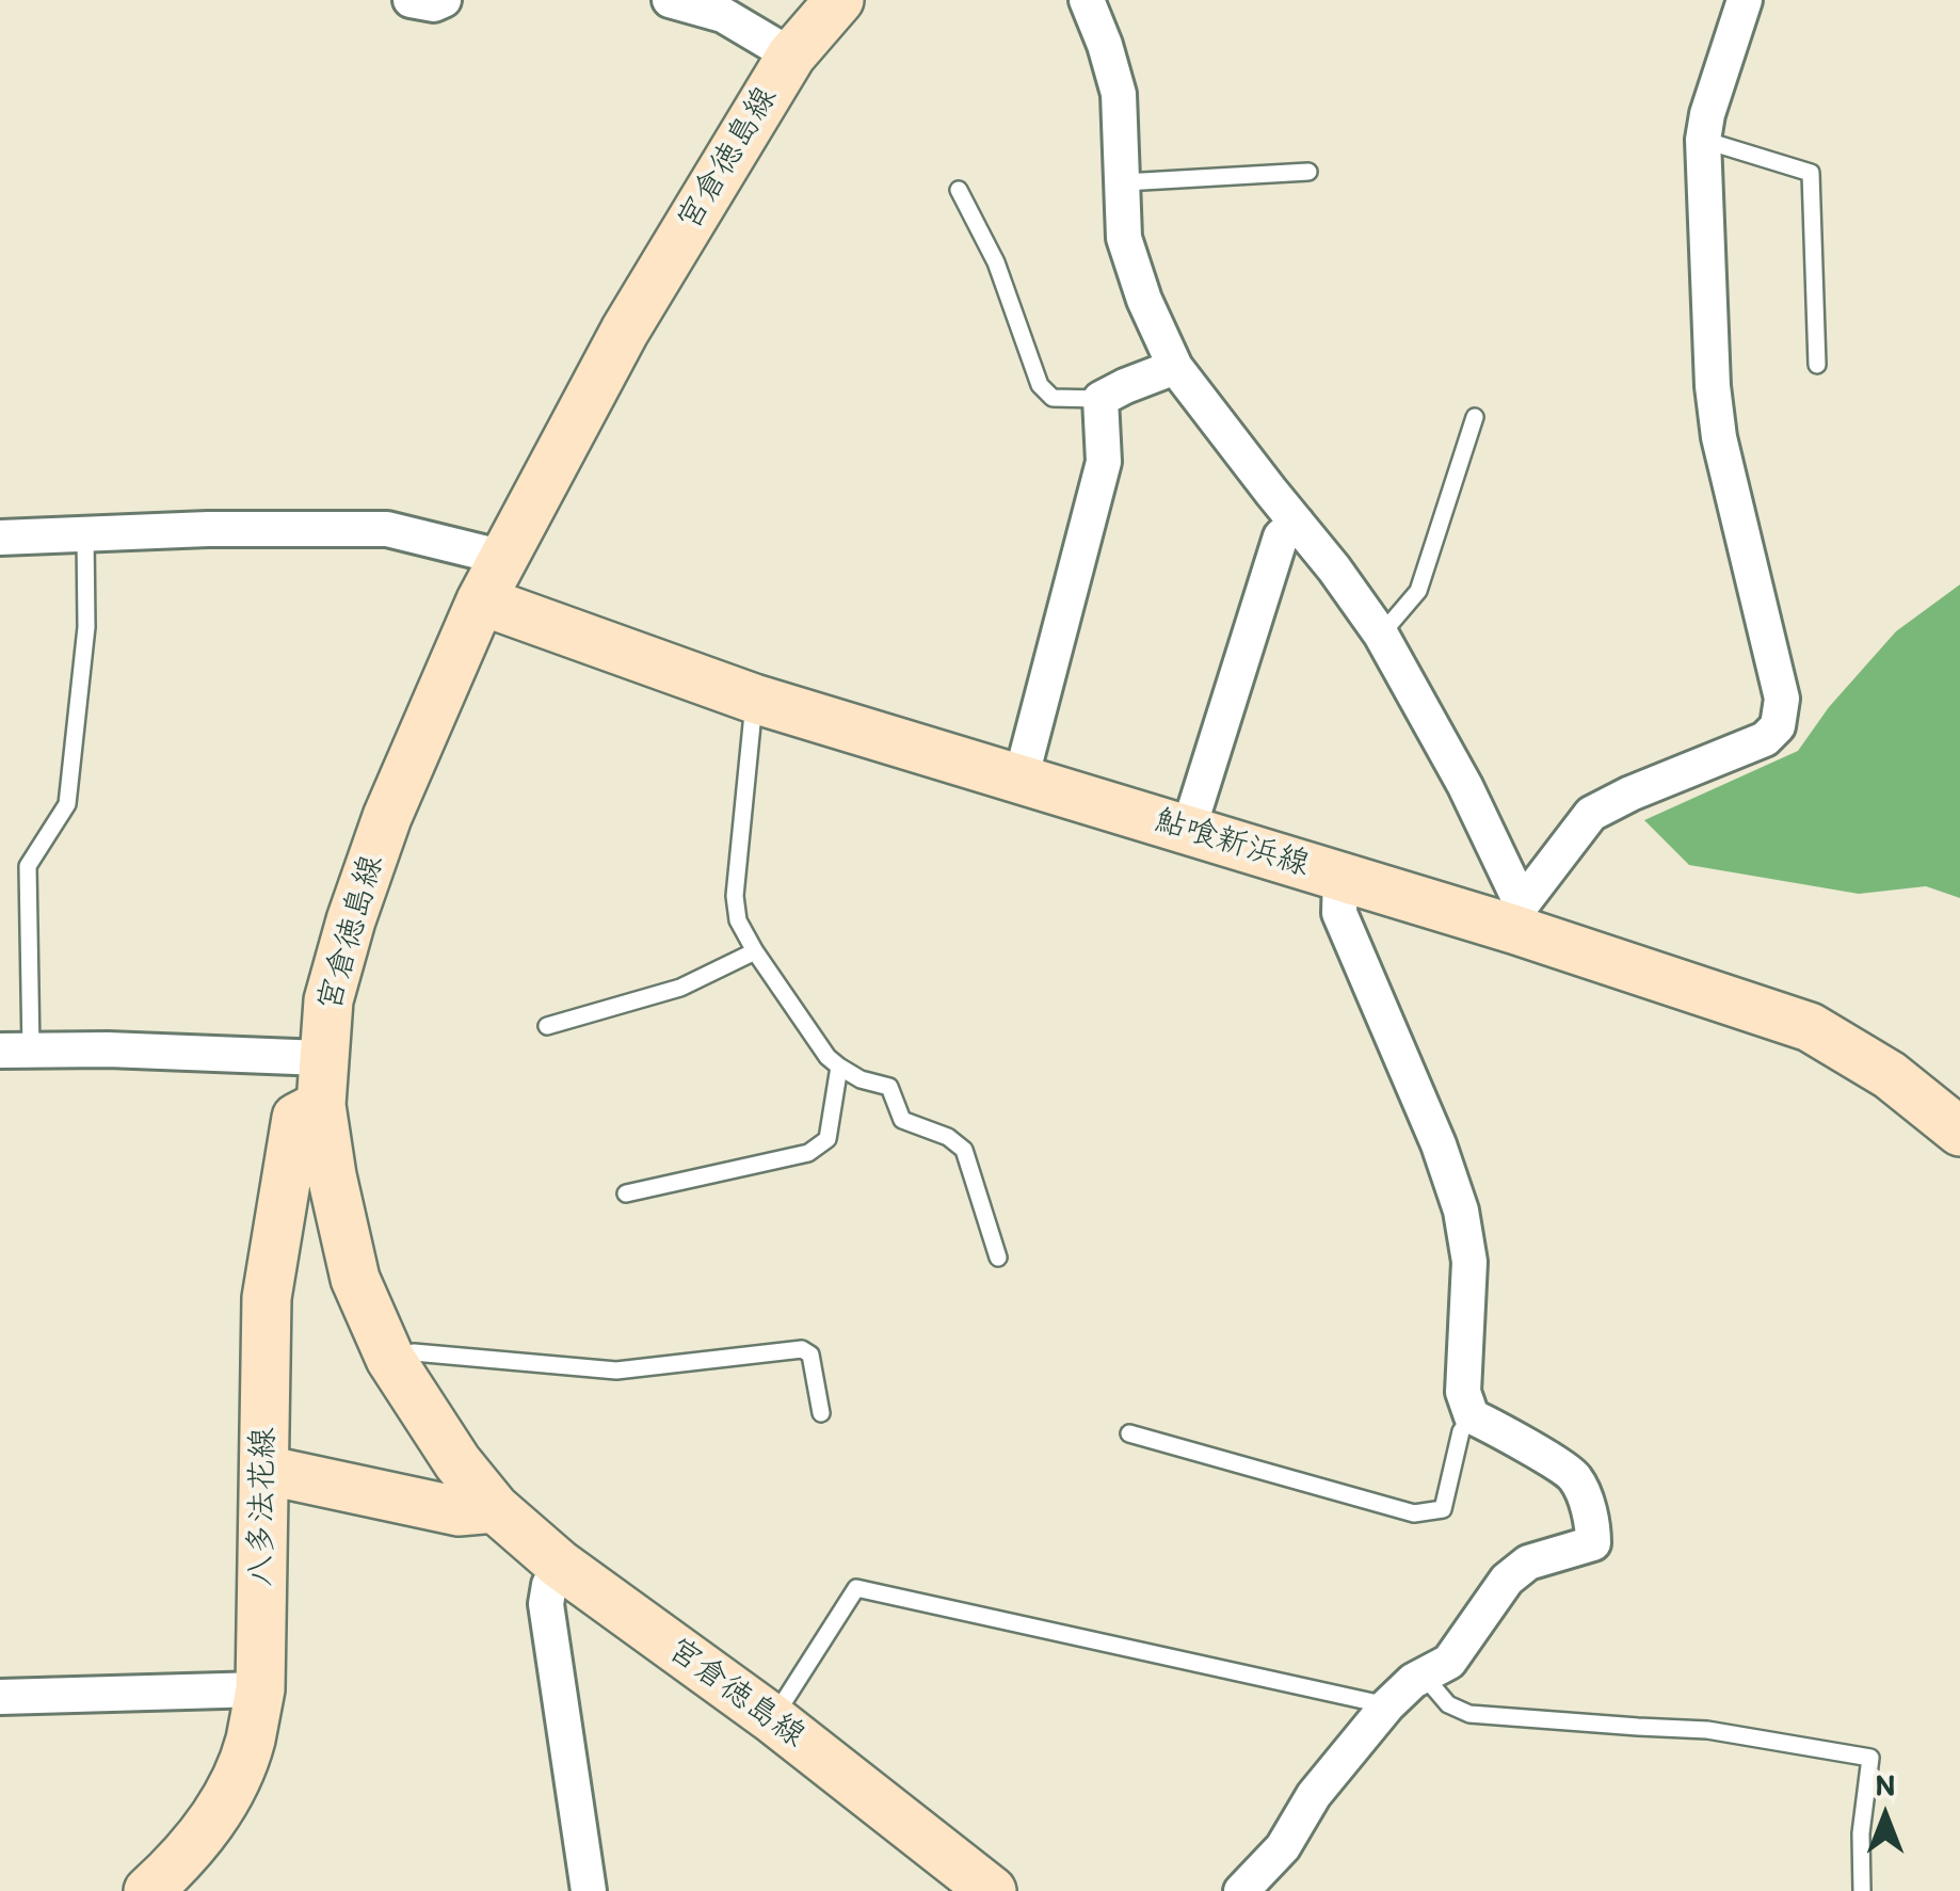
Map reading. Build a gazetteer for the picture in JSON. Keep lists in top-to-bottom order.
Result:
{
  "streets": {
    "main road": ["宮倉徳島線", "鮎喰新浜線", "八多法花線"]
  },
  "crossings": [
    ["宮倉徳島線", "鮎喰新浜線"],
    ["宮倉徳島線", "八多法花線"]
  ],
  "north": "top"
}
